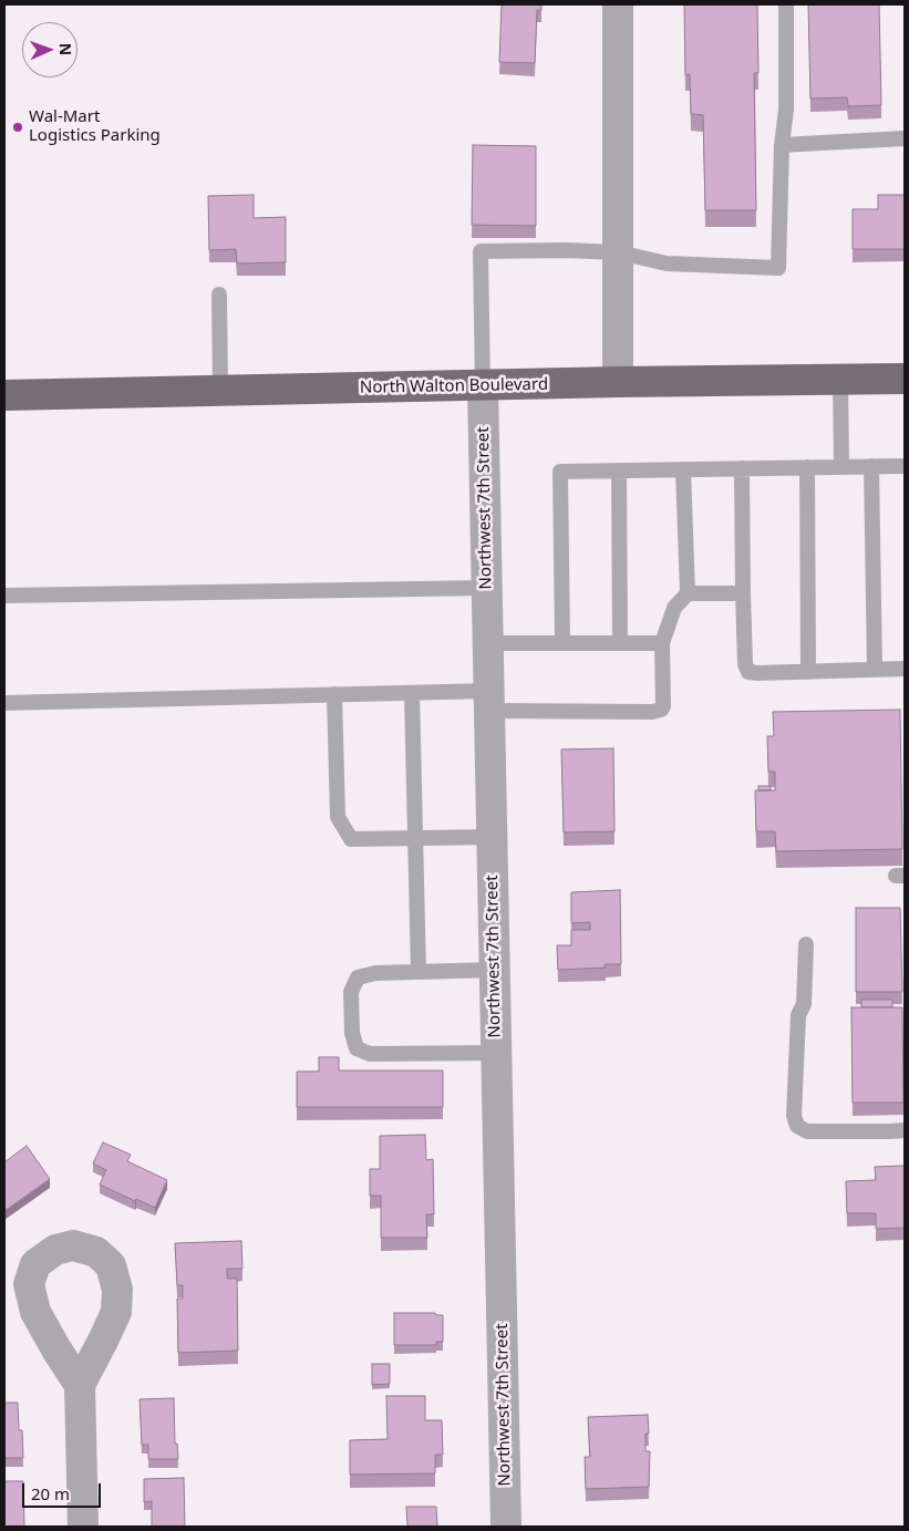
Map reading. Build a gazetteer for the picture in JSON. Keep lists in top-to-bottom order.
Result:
{
  "streets": {
    "main road": ["North Walton Boulevard"],
    "street": ["Northwest 7th Street"]
  },
  "crossings": [
    ["North Walton Boulevard", "Northwest 7th Street"]
  ],
  "places": ["Wal-Mart Logistics Parking"],
  "scale_bar": "20 m",
  "north": "right"
}
